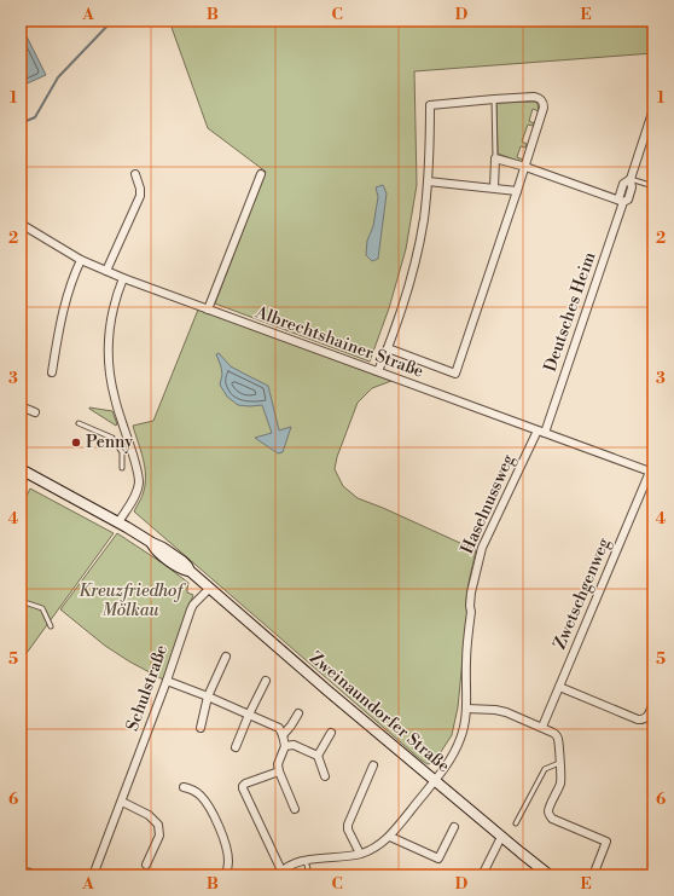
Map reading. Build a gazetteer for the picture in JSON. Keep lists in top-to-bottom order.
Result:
{
  "streets": {
    "street": [
      "Deutsches Heim",
      "Albrechtshainer Straße",
      "Haselnussweg",
      "Zwetschgenweg",
      "Schulstraße",
      "Zweinaundorfer Straße"
    ]
  },
  "crossings": [
    ["Deutsches Heim", "Albrechtshainer Straße"],
    ["Deutsches Heim", "Haselnussweg"],
    ["Albrechtshainer Straße", "Haselnussweg"],
    ["Albrechtshainer Straße", "Zwetschgenweg"],
    ["Haselnussweg", "Zweinaundorfer Straße"],
    ["Schulstraße", "Zweinaundorfer Straße"]
  ],
  "parks": ["Kreuzfriedhof Mölkau"],
  "places": ["Penny"],
  "grid": {
    "columns": [
      "A",
      "B",
      "C",
      "D",
      "E"
    ],
    "rows": [
      "1",
      "2",
      "3",
      "4",
      "5",
      "6"
    ]
  }
}
